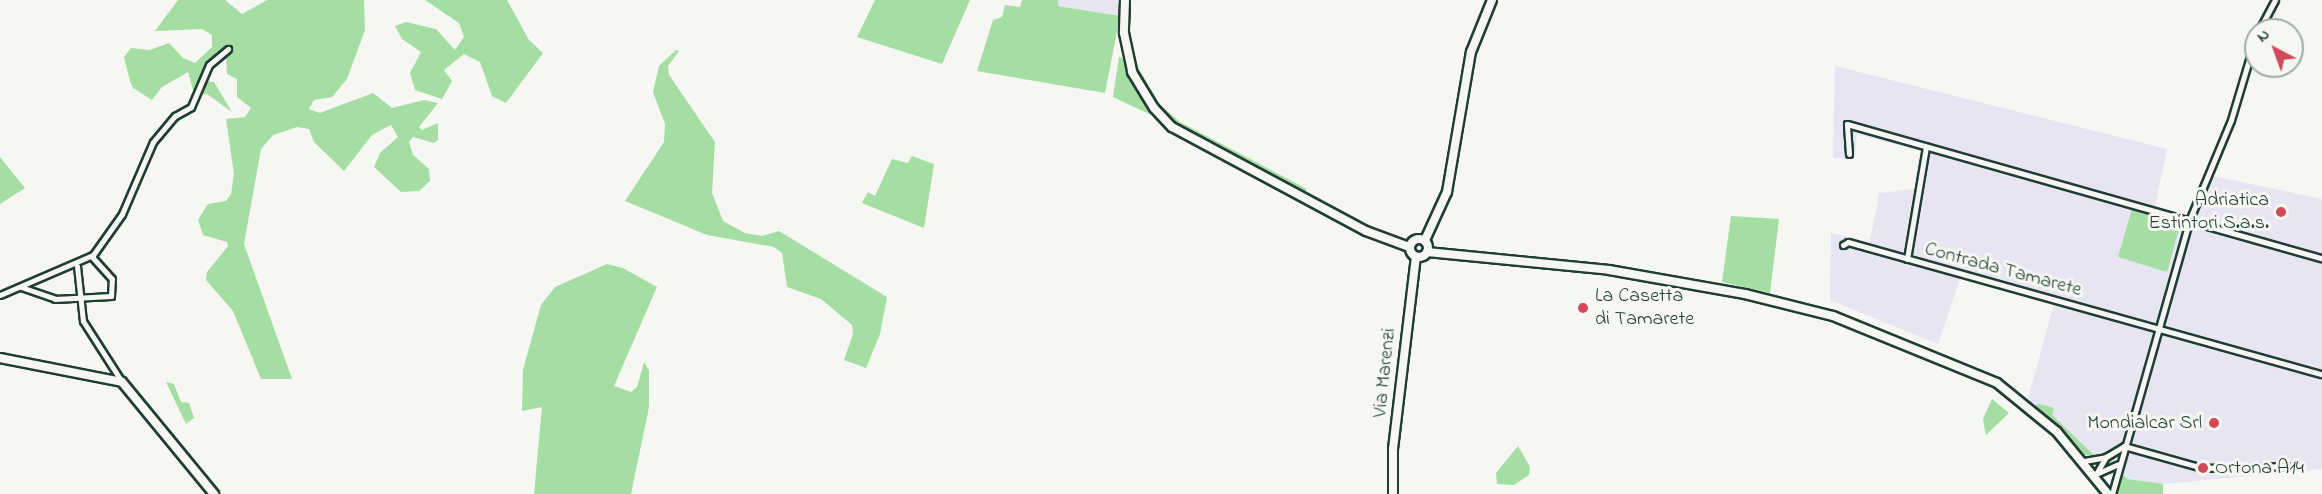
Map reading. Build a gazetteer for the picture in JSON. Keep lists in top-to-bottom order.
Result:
{
  "streets": {
    "main road": ["Via Marenzi"],
    "street": ["Contrada Tamarete"]
  },
  "places": [
    "Adriatica Estintori S.a.s.",
    "La Casetta di Tamarete",
    "Mondialcar Srl",
    "Ortona A14"
  ],
  "north": "top left"
}
